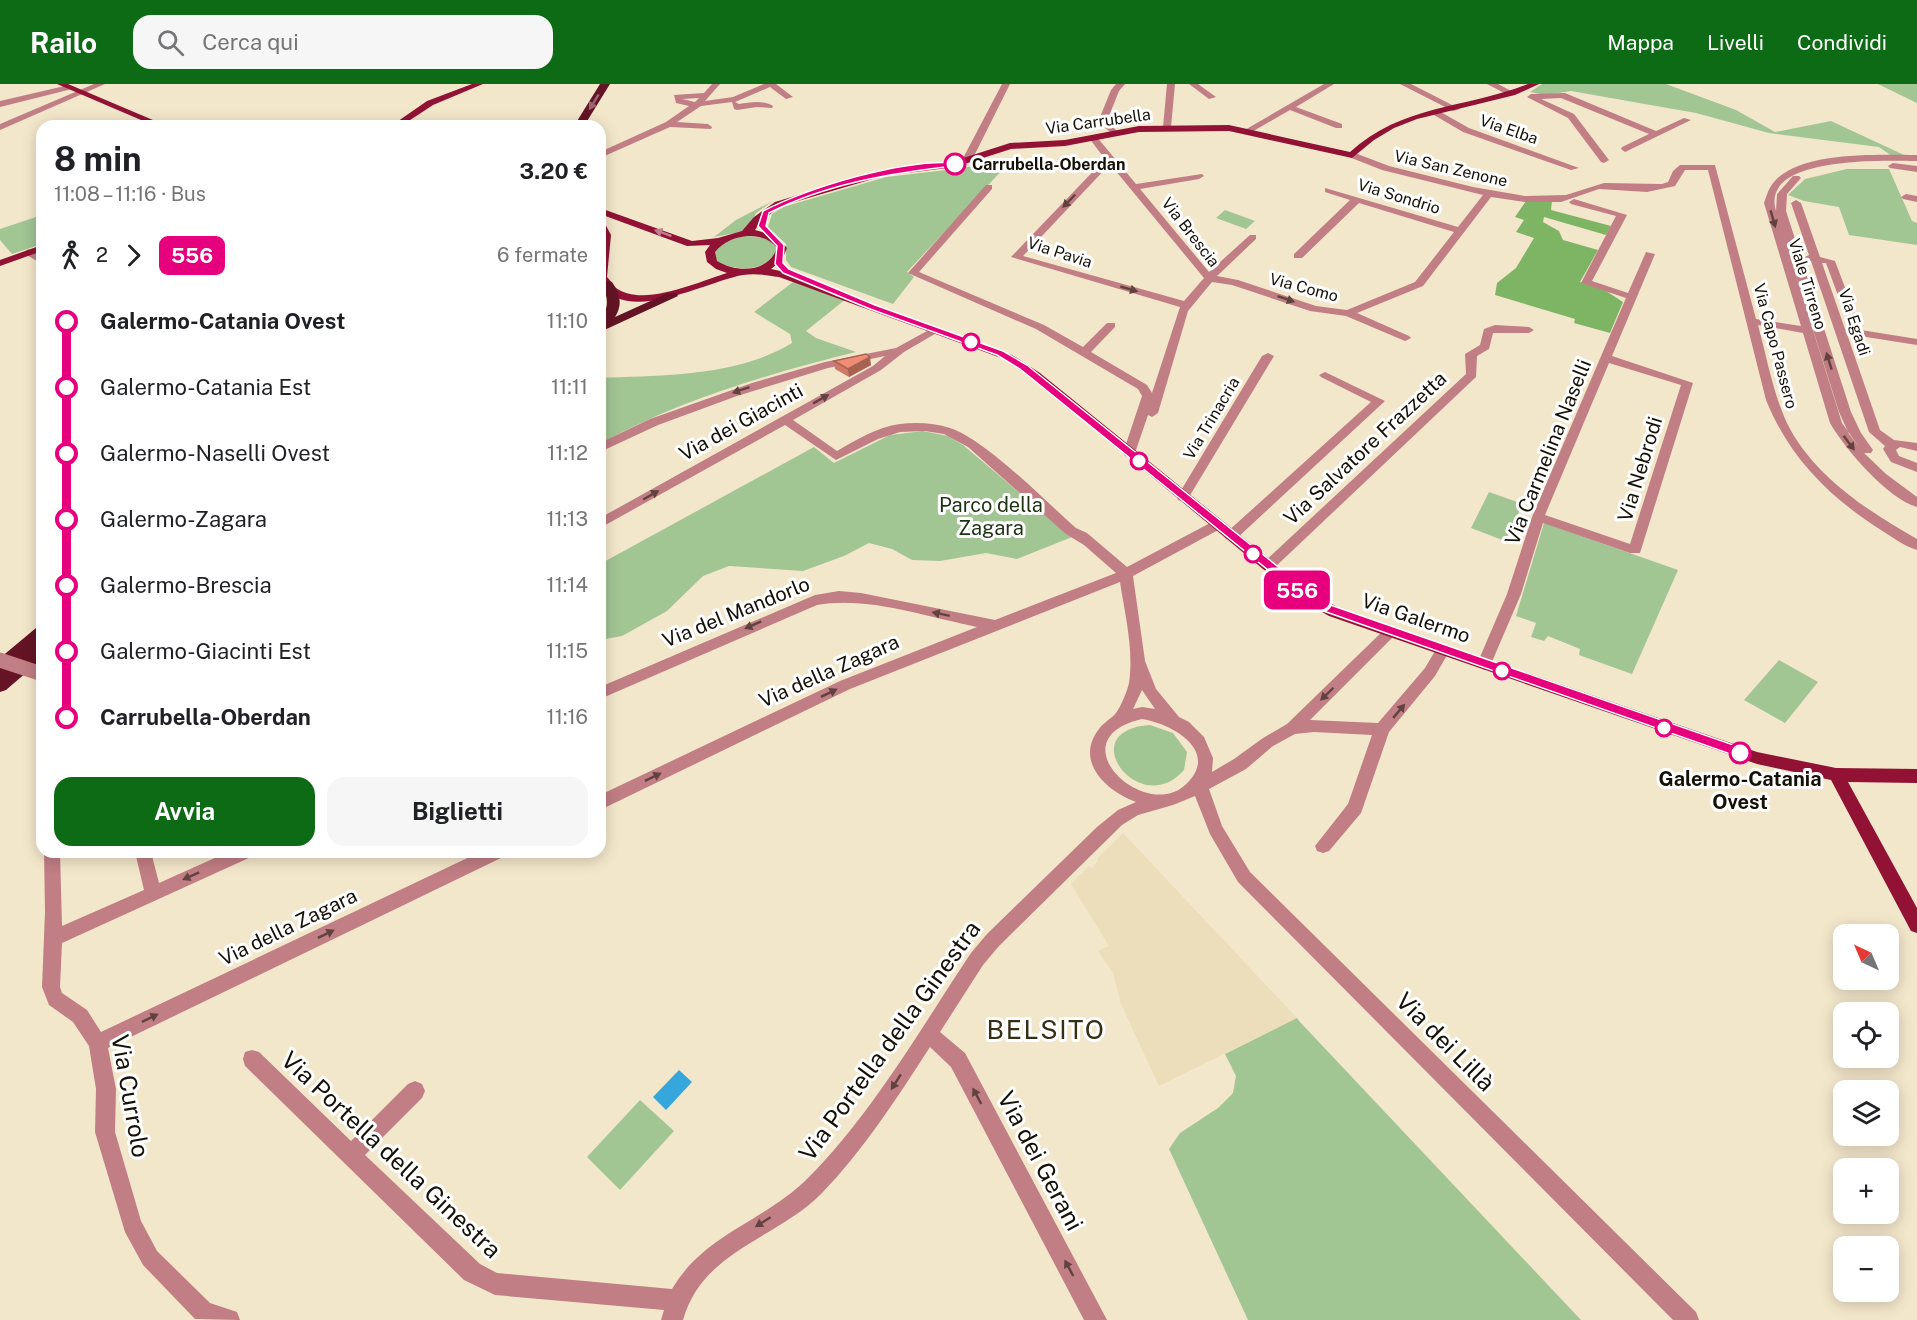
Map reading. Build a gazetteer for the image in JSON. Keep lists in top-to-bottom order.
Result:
{
  "streets": {
    "main road": ["Via Carrubella", "Via Galermo"],
    "street": [
      "Via Elba",
      "Via San Zenone",
      "Via Sondrio",
      "Via Brescia",
      "Via Pavia",
      "Viale Tirreno",
      "Via Como",
      "Via Egadi",
      "Via Capo Passero",
      "Via Trinacria",
      "Via dei Giacinti",
      "Via Salvatore Frazzetta",
      "Via Carmelina Naselli",
      "Via Nebrodi",
      "Via del Mandorlo",
      "Via della Zagara",
      "Via Portella della Ginestra",
      "Via dei Lillà",
      "Via Currolo",
      "Via dei Gerani"
    ]
  },
  "crossings": [
    ["Via Carrubella", "Via San Zenone"],
    ["Via Carrubella", "Via Brescia"],
    ["Via San Zenone", "Via Como"],
    ["Via San Zenone", "Via Capo Passero"],
    ["Via Sondrio", "Via Como"],
    ["Via Brescia", "Via Pavia"],
    ["Via Brescia", "Via Como"],
    ["Via Brescia", "Via Galermo"],
    ["Via Trinacria", "Via Galermo"],
    ["Via dei Giacinti", "Via Galermo"],
    ["Via Salvatore Frazzetta", "Via Galermo"],
    ["Via Carmelina Naselli", "Via Nebrodi"],
    ["Via Carmelina Naselli", "Via Galermo"],
    ["Via del Mandorlo", "Via della Zagara"],
    ["Via della Zagara", "Via Currolo"],
    ["Via Portella della Ginestra", "Via dei Gerani"]
  ],
  "one_way": [
    "Via Como",
    "Via del Mandorlo",
    "Via della Zagara",
    "Via dei Gerani"
  ],
  "districts": ["BELSITO"],
  "parks": ["Parco della Zagara"],
  "places": ["Carrubella-Oberdan", "Galermo-Catania Ovest"],
  "lines": ["bus line 556"],
  "north": "top left",
  "page": {
    "header": "Railo",
    "search": "Cerca qui",
    "nav": ["Mappa", "Livelli", "Condividi"],
    "on_map": "556",
    "heading": ["8 min", "11:08 – 11:16 · Bus", "3.20 €"],
    "legs": ["2", "556", "6 fermate"],
    "list": [
      {
        "name": "Galermo-Catania Ovest",
        "value": "11:10"
      },
      {
        "name": "Galermo-Catania Est",
        "value": "11:11"
      },
      {
        "name": "Galermo-Naselli Ovest",
        "value": "11:12"
      },
      {
        "name": "Galermo-Zagara",
        "value": "11:13"
      },
      {
        "name": "Galermo-Brescia",
        "value": "11:14"
      },
      {
        "name": "Galermo-Giacinti Est",
        "value": "11:15"
      },
      {
        "name": "Carrubella-Oberdan",
        "value": "11:16"
      }
    ],
    "buttons": ["Avvia", "Biglietti"],
    "map_buttons": ["+", "−"]
  }
}
